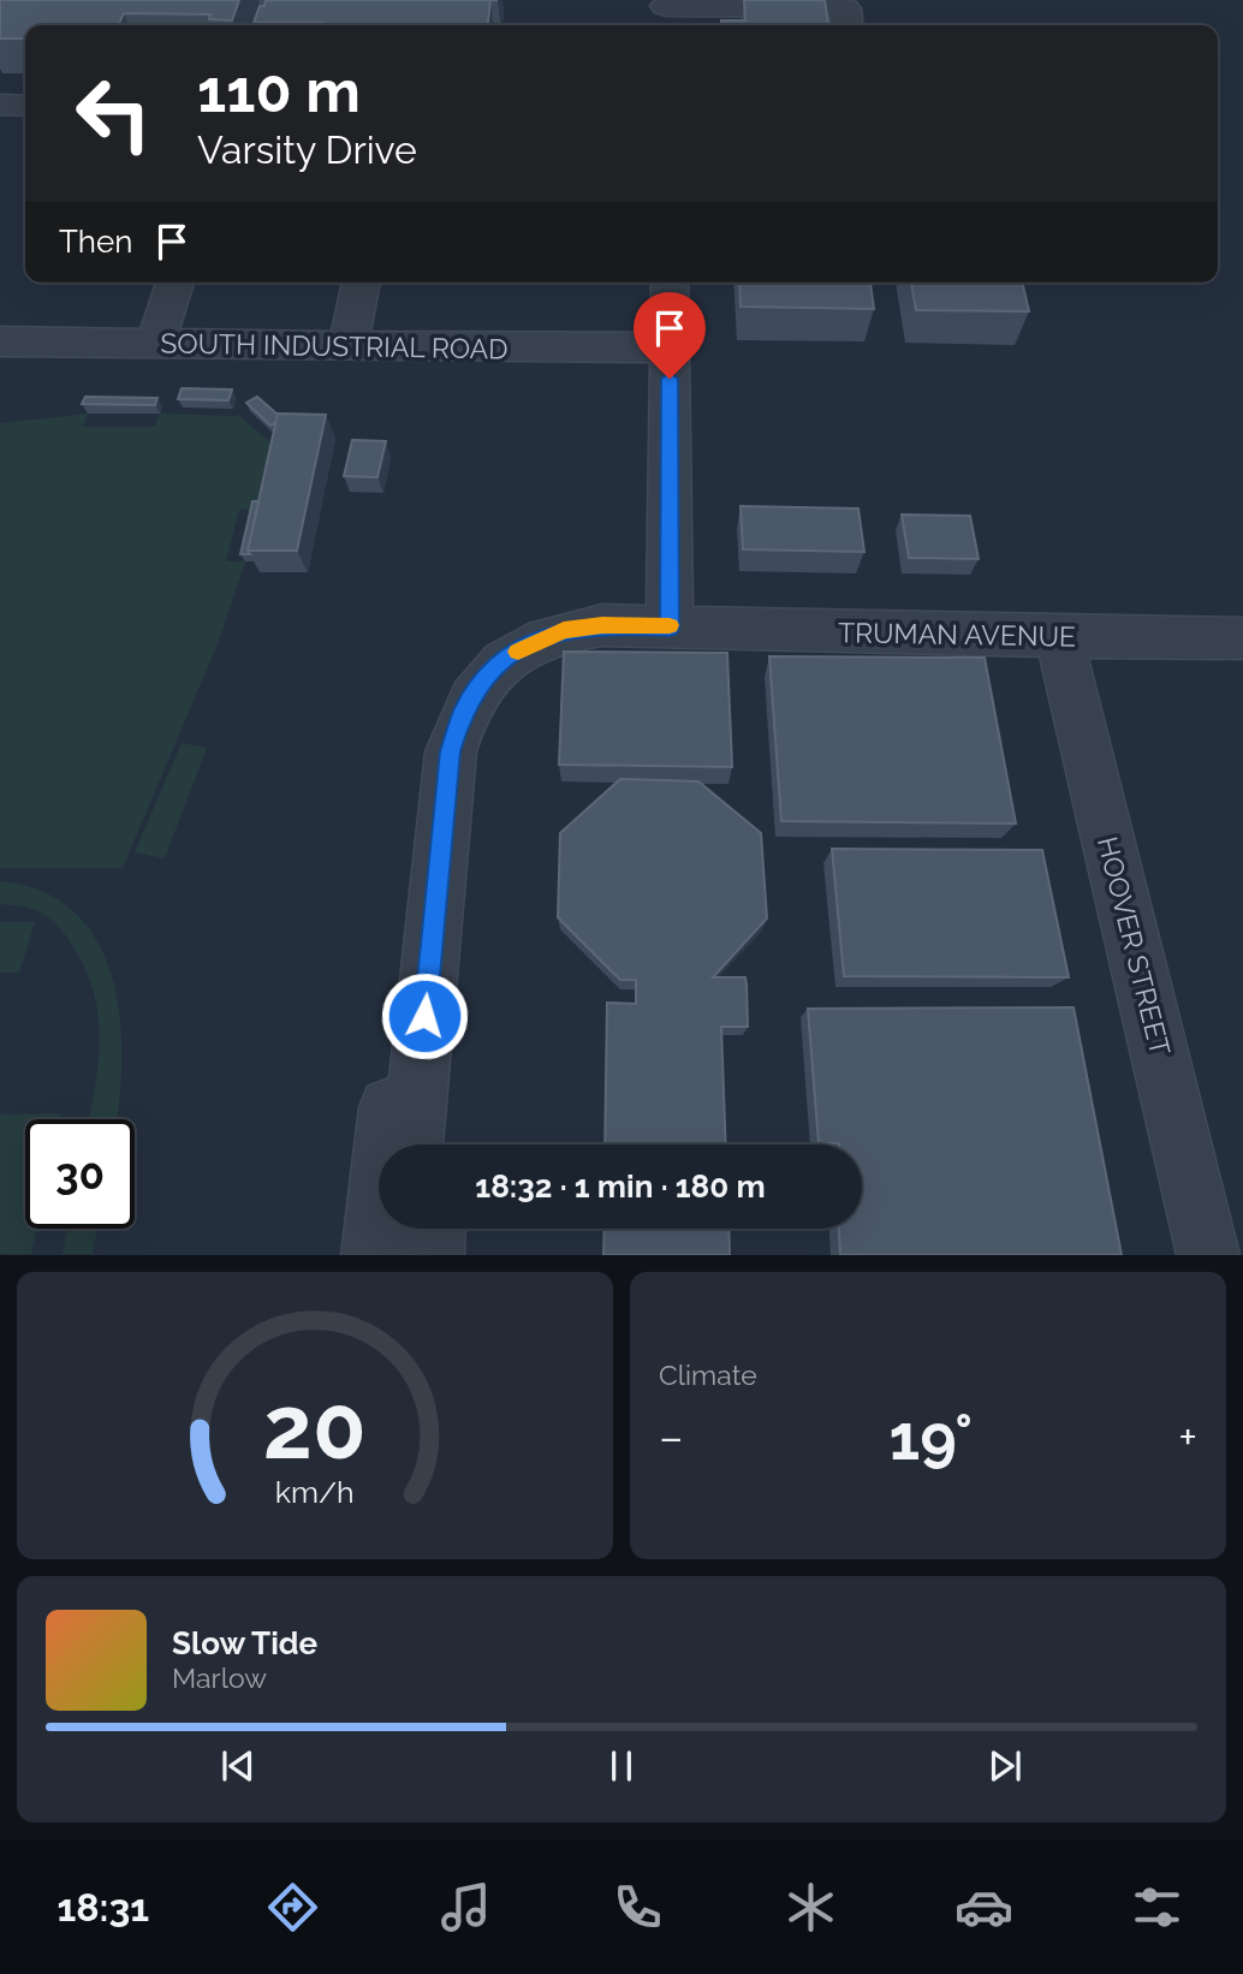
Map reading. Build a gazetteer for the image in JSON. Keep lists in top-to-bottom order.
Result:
{
  "streets": {
    "street": ["SOUTH INDUSTRIAL ROAD", "TRUMAN AVENUE", "HOOVER STREET"]
  },
  "crossings": [
    ["TRUMAN AVENUE", "HOOVER STREET"]
  ],
  "page": {
    "turn": ["110 m", "Varsity Drive"],
    "then": "Then",
    "limit": "30",
    "trip": "18:32 · 1 min · 180 m",
    "tile": "Climate",
    "heat": ["−", "19°", "+"],
    "song": ["Slow Tide", "Marlow"],
    "tabs": "18:31",
    "gauge": ["20", "km/h"]
  }
}
